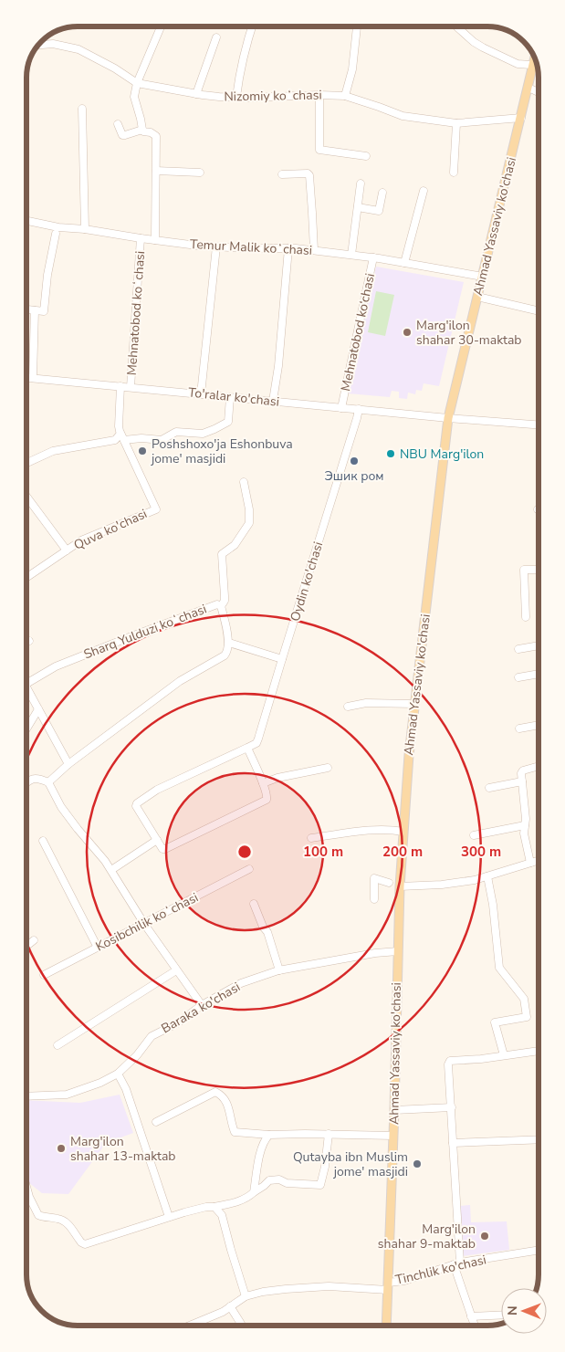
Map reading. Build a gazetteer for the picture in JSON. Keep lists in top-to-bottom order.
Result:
{
  "streets": {
    "main road": ["Ahmad Yassaviy ko'chasi"],
    "street": [
      "Nizomiy koʻchasi",
      "Temur Malik koʻchasi",
      "Mehnatobod koʻchasi",
      "Mehnatobod ko‘chasi",
      "To'ralar ko'chasi",
      "Quva ko'chasi",
      "Oydin ko'chasi",
      "Sharq Yulduzi koʻchasi",
      "Kosibchilik koʻchasi",
      "Baraka ko'chasi",
      "Tinchlik ko'chasi"
    ]
  },
  "crossings": [
    ["Nizomiy koʻchasi", "Ahmad Yassaviy ko'chasi"],
    ["Ahmad Yassaviy ko'chasi", "Temur Malik koʻchasi"],
    ["Ahmad Yassaviy ko'chasi", "To'ralar ko'chasi"],
    ["Ahmad Yassaviy ko'chasi", "Baraka ko'chasi"],
    ["Ahmad Yassaviy ko'chasi", "Tinchlik ko'chasi"],
    ["Temur Malik koʻchasi", "Mehnatobod koʻchasi"],
    ["Temur Malik koʻchasi", "Mehnatobod ko‘chasi"],
    ["Mehnatobod koʻchasi", "To'ralar ko'chasi"],
    ["Mehnatobod ko‘chasi", "To'ralar ko'chasi"],
    ["To'ralar ko'chasi", "Oydin ko'chasi"]
  ],
  "places": [
    "Marg'ilon shahar 30-maktab",
    "Poshshoxo'ja Eshonbuva jome' masjidi",
    "NBU Marg'ilon",
    "Эшик ром",
    "Marg'ilon shahar 13-maktab",
    "Qutayba ibn Muslim jome' masjidi",
    "Marg'ilon shahar 9-maktab"
  ],
  "north": "left",
  "rings": ["100 m", "200 m", "300 m"]
}
